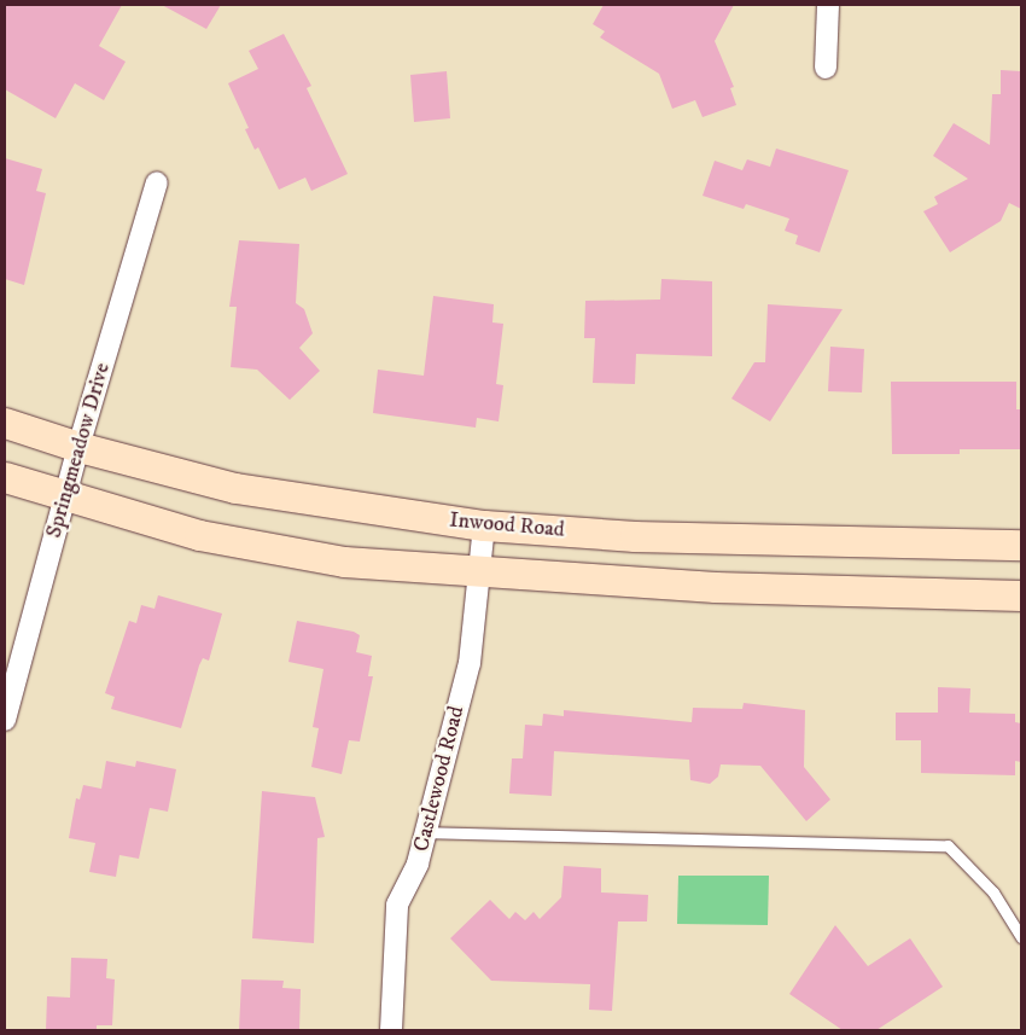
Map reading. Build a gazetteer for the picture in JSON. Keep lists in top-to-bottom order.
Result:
{
  "streets": {
    "main road": ["Inwood Road"],
    "street": ["Springmeadow Drive", "Castlewood Road"]
  },
  "crossings": [
    ["Springmeadow Drive", "Inwood Road"],
    ["Inwood Road", "Castlewood Road"]
  ]
}
